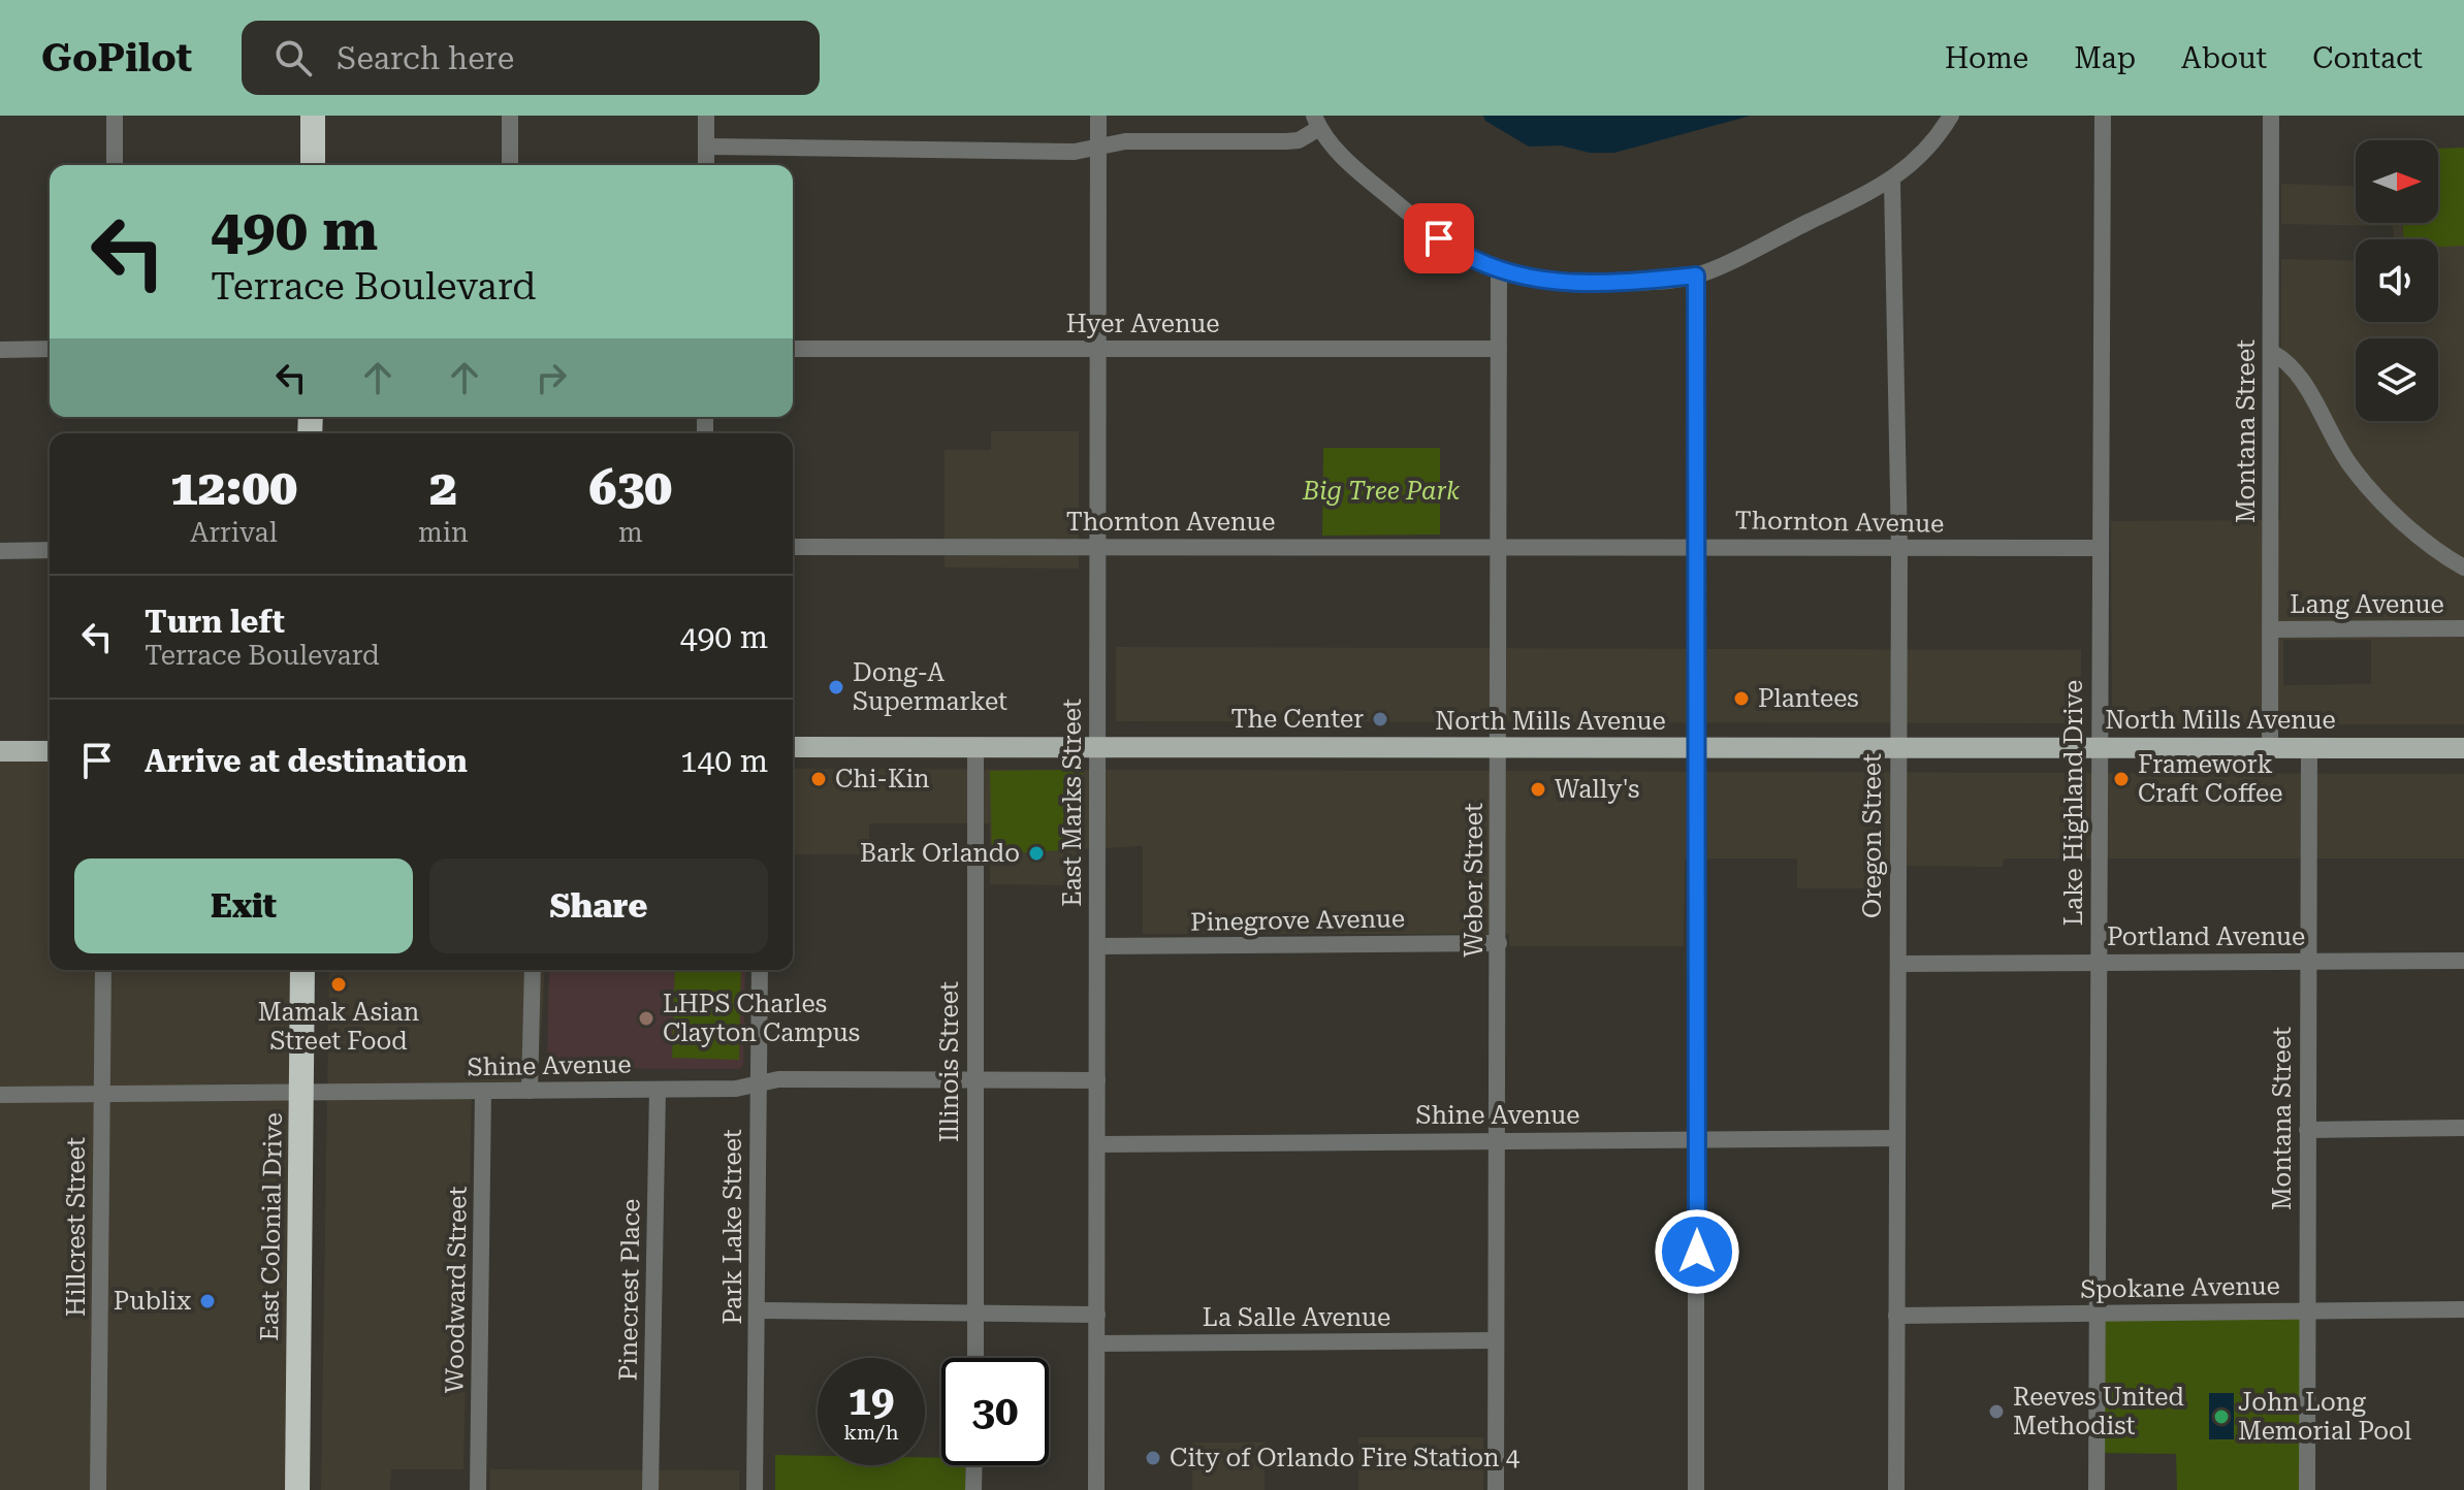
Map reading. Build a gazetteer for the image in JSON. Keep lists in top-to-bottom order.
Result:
{
  "streets": {
    "highway": ["East Colonial Drive"],
    "main road": ["North Mills Avenue"],
    "street": [
      "Hyer Avenue",
      "Montana Street",
      "Thornton Avenue",
      "Lang Avenue",
      "East Marks Street",
      "Lake Highland Drive",
      "Oregon Street",
      "Weber Street",
      "Pinegrove Avenue",
      "Portland Avenue",
      "Illinois Street",
      "Shine Avenue",
      "Hillcrest Street",
      "Park Lake Street",
      "Spokane Avenue",
      "Woodward Street",
      "Pinecrest Place",
      "La Salle Avenue"
    ]
  },
  "crossings": [
    ["Hyer Avenue", "East Marks Street"],
    ["Hyer Avenue", "Weber Street"],
    ["Montana Street", "Lang Avenue"],
    ["Montana Street", "North Mills Avenue"],
    ["Montana Street", "Portland Avenue"],
    ["Montana Street", "Spokane Avenue"],
    ["Thornton Avenue", "East Marks Street"],
    ["Thornton Avenue", "Lake Highland Drive"],
    ["Thornton Avenue", "Oregon Street"],
    ["Thornton Avenue", "Weber Street"],
    ["North Mills Avenue", "East Marks Street"],
    ["North Mills Avenue", "Lake Highland Drive"],
    ["North Mills Avenue", "Oregon Street"],
    ["North Mills Avenue", "Weber Street"],
    ["North Mills Avenue", "Illinois Street"],
    ["East Marks Street", "Pinegrove Avenue"],
    ["East Marks Street", "Shine Avenue"],
    ["East Marks Street", "La Salle Avenue"],
    ["Lake Highland Drive", "Portland Avenue"],
    ["Lake Highland Drive", "Spokane Avenue"],
    ["Oregon Street", "Portland Avenue"],
    ["Oregon Street", "Shine Avenue"],
    ["Oregon Street", "Spokane Avenue"],
    ["Weber Street", "Pinegrove Avenue"],
    ["Weber Street", "Shine Avenue"],
    ["Weber Street", "La Salle Avenue"],
    ["Illinois Street", "Shine Avenue"],
    ["Shine Avenue", "Hillcrest Street"],
    ["Shine Avenue", "East Colonial Drive"],
    ["Shine Avenue", "Park Lake Street"],
    ["Shine Avenue", "Woodward Street"],
    ["Shine Avenue", "Pinecrest Place"]
  ],
  "parks": ["Big Tree Park"],
  "places": [
    "Dong-A Supermarket",
    "Plantees",
    "The Center",
    "Chi-Kin",
    "Framework Craft Coffee",
    "Wally's",
    "Bark Orlando",
    "Mamak Asian Street Food",
    "LHPS Charles Clayton Campus",
    "Publix",
    "Reeves United Methodist",
    "John Long Memorial Pool",
    "City of Orlando Fire Station 4"
  ],
  "north": "right",
  "page": {
    "header": "GoPilot",
    "search": "Search here",
    "nav": [
      "Home",
      "Map",
      "About",
      "Contact"
    ],
    "turn": ["490 m", "Terrace Boulevard"],
    "eta": [
      "12:00",
      "Arrival",
      "2",
      "min",
      "630",
      "m"
    ],
    "list": [
      {
        "name": "Turn left",
        "note": "Terrace Boulevard",
        "value": "490 m"
      },
      {
        "name": "Arrive at destination",
        "value": "140 m"
      }
    ],
    "buttons": ["Exit", "Share"],
    "speed": "19 km/h",
    "limit": "30"
  }
}
